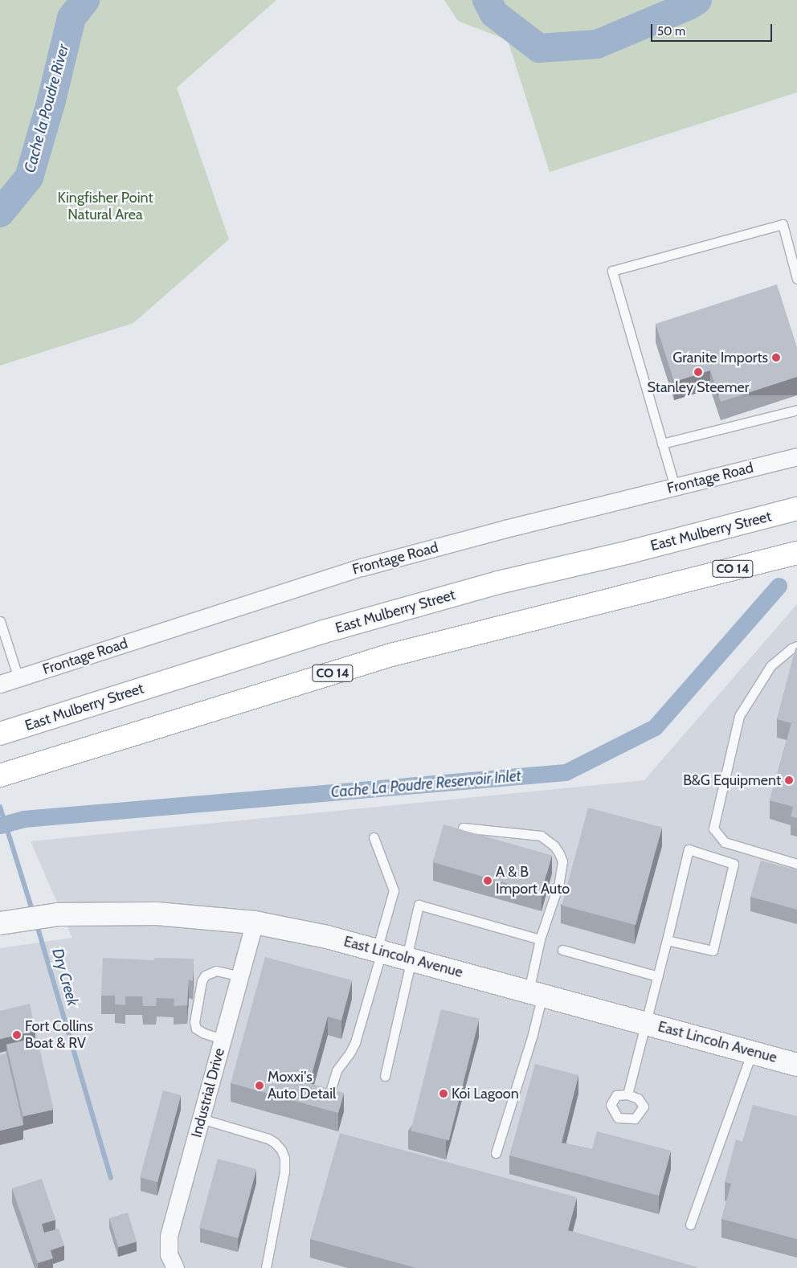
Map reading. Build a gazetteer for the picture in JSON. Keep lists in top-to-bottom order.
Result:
{
  "streets": {
    "highway": ["East Mulberry Street", "CO 14"],
    "street": ["Frontage Road", "East Lincoln Avenue", "Industrial Drive"]
  },
  "crossings": [
    ["East Lincoln Avenue", "Industrial Drive"]
  ],
  "water": ["Cache la Poudre River", "Cache La Poudre Reservoir Inlet", "Dry Creek"],
  "parks": ["Kingfisher Point Natural Area"],
  "places": [
    "Granite Imports",
    "Stanley Steemer",
    "B&G Equipment",
    "A & B Import Auto",
    "Fort Collins Boat & RV",
    "Moxxi's Auto Detail",
    "Koi Lagoon"
  ],
  "scale_bar": "50 m"
}
